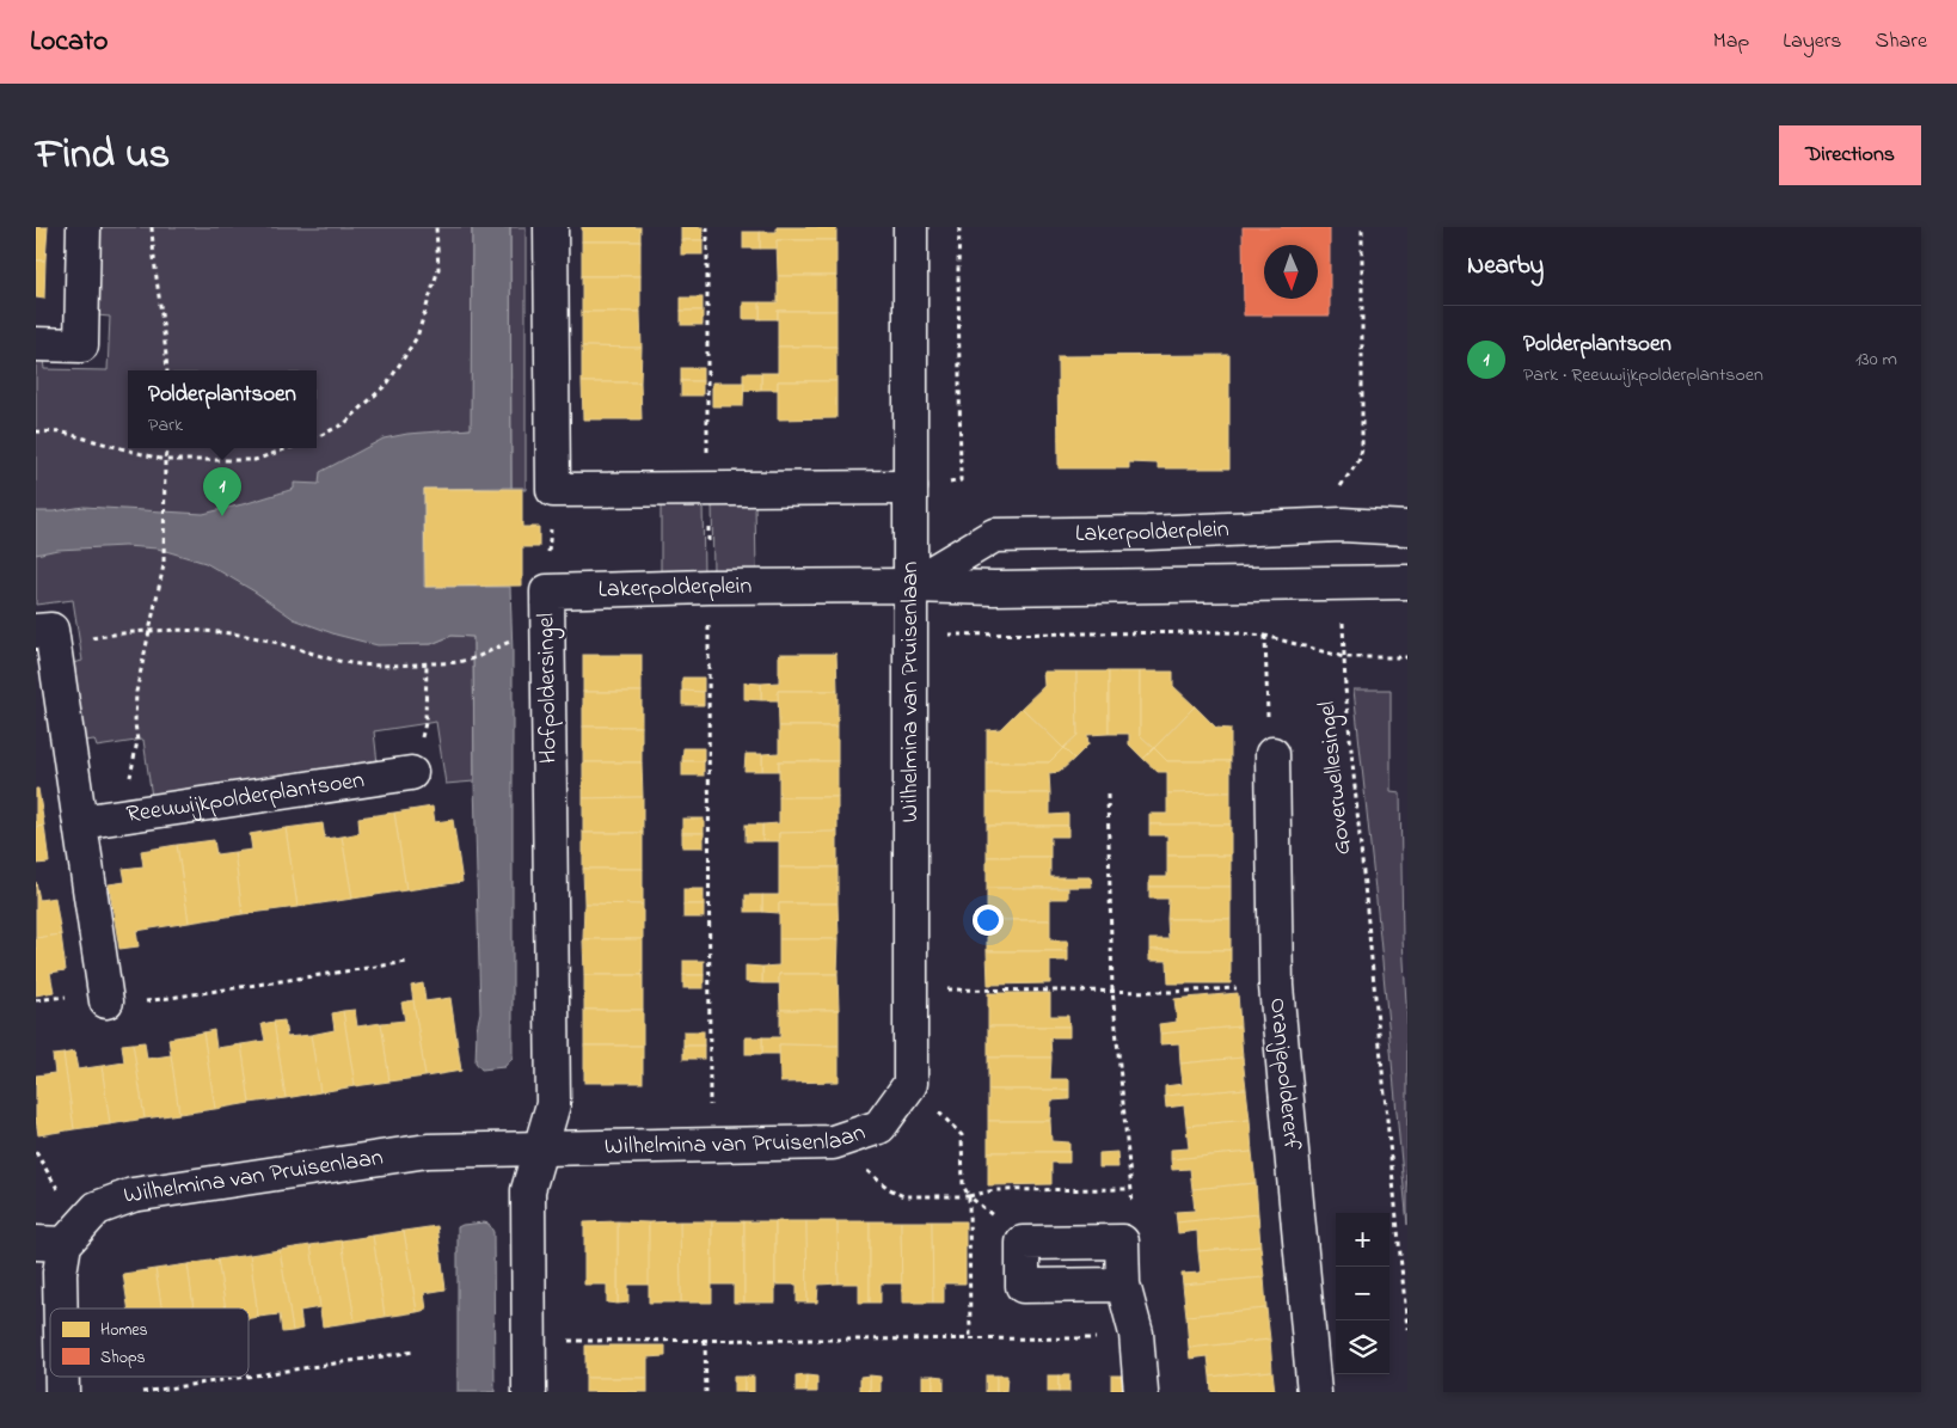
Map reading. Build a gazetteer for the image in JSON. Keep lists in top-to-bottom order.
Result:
{
  "streets": {
    "street": [
      "Lakerpolderplein",
      "Hofpoldersingel",
      "Wilhelmina van Pruisenlaan",
      "Reeuwijkpolderplantsoen",
      "Oranjepoldererf"
    ],
    "path": ["Goverwellesingel"]
  },
  "crossings": [
    ["Lakerpolderplein", "Hofpoldersingel"],
    ["Lakerpolderplein", "Wilhelmina van Pruisenlaan"],
    ["Lakerpolderplein", "Goverwellesingel"],
    ["Hofpoldersingel", "Wilhelmina van Pruisenlaan"]
  ],
  "legend": ["Homes", "Shops"],
  "north": "bottom",
  "page": {
    "header": "Locato",
    "nav": ["Map", "Layers", "Share"],
    "title": "Find us",
    "buttons": "Directions",
    "heading": "Nearby",
    "list": [
      {
        "mark": "1",
        "name": "Polderplantsoen",
        "note": "Park · Reeuwijkpolderplantsoen",
        "value": "130 m"
      }
    ],
    "popup": ["Polderplantsoen", "Park"],
    "pins": "1",
    "map_buttons": ["+", "−"]
  }
}
